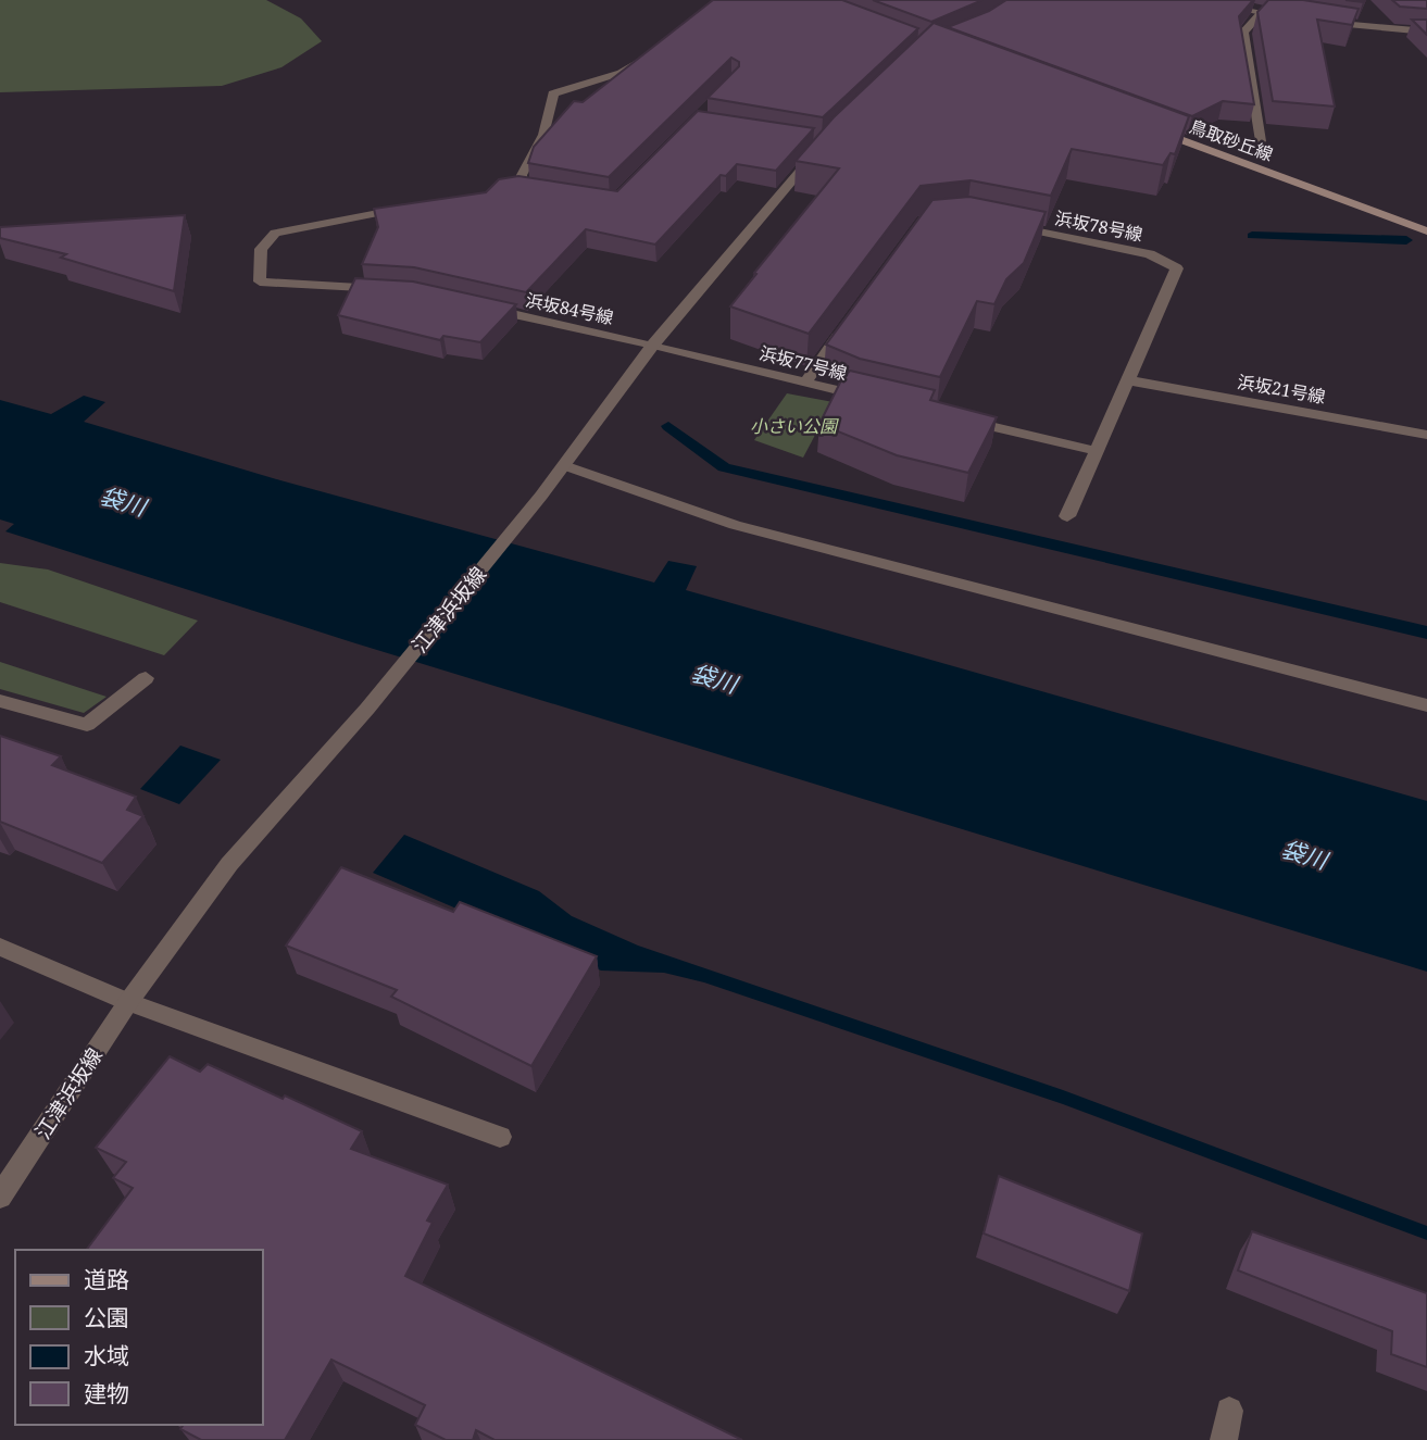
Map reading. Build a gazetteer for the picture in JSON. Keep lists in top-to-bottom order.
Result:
{
  "streets": {
    "main road": ["鳥取砂丘線"],
    "street": [
      "浜坂78号線",
      "浜坂84号線",
      "浜坂77号線",
      "浜坂21号線",
      "江津浜坂線"
    ]
  },
  "crossings": [
    ["浜坂78号線", "浜坂21号線"],
    ["浜坂84号線", "浜坂77号線"],
    ["浜坂84号線", "江津浜坂線"],
    ["浜坂77号線", "江津浜坂線"]
  ],
  "water": ["袋川"],
  "parks": ["小さい公園"],
  "legend": [
    "道路",
    "公園",
    "水域",
    "建物"
  ]
}
